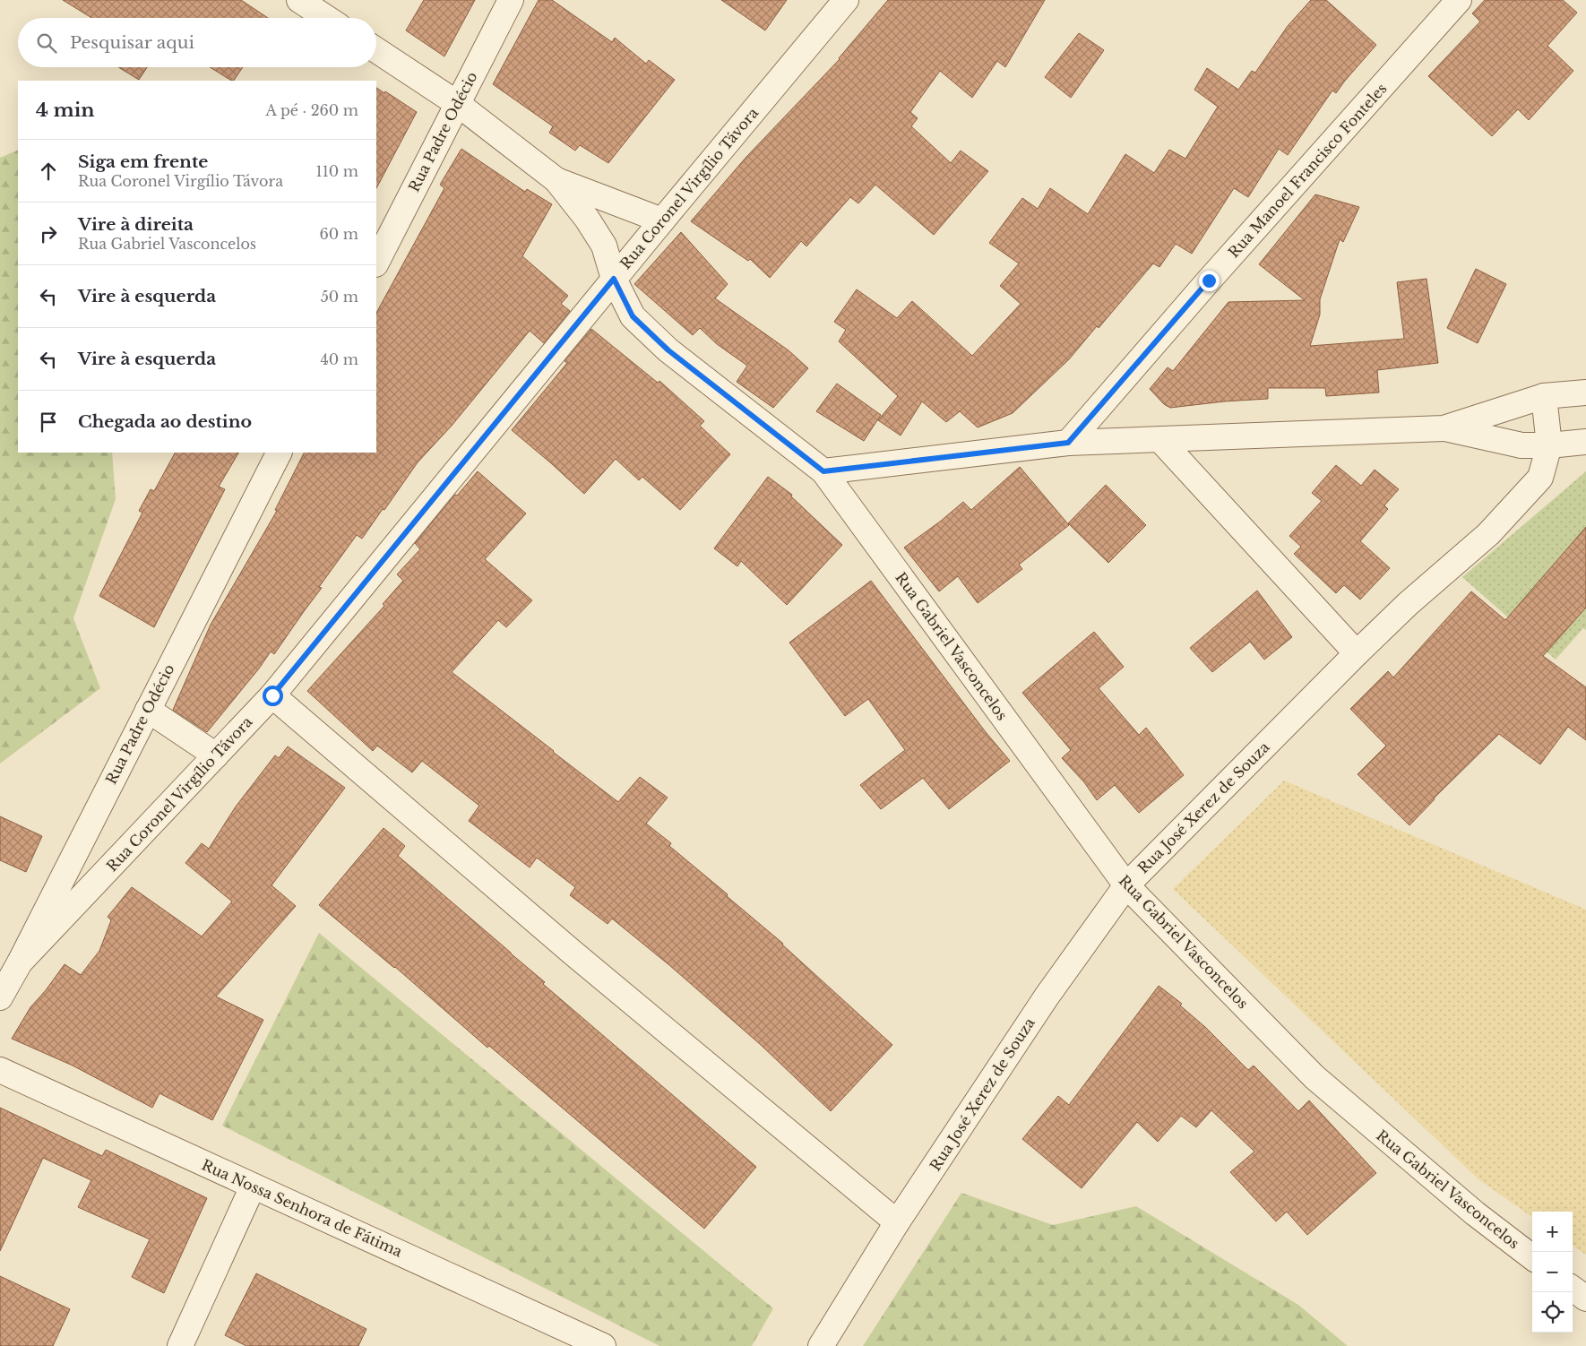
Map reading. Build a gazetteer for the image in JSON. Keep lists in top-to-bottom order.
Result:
{
  "streets": {
    "street": [
      "Rua Padre Odécio",
      "Rua Manoel Francisco Fonteles",
      "Rua Coronel Virgílio Távora",
      "Rua Gabriel Vasconcelos",
      "Rua José Xerez de Souza",
      "Rua Nossa Senhora de Fátima"
    ]
  },
  "crossings": [
    ["Rua Padre Odécio", "Rua Coronel Virgílio Távora"],
    ["Rua Padre Odécio", "Rua Gabriel Vasconcelos"],
    ["Rua Coronel Virgílio Távora", "Rua Gabriel Vasconcelos"],
    ["Rua Gabriel Vasconcelos", "Rua José Xerez de Souza"]
  ],
  "page": {
    "search": "Pesquisar aqui",
    "heading": ["4 min", "A pé · 260 m"],
    "list": [
      ["Siga em frente", "Rua Coronel Virgílio Távora", "110 m"],
      ["Vire à direita", "Rua Gabriel Vasconcelos", "60 m"],
      ["Vire à esquerda", "50 m"],
      ["Vire à esquerda", "40 m"],
      "Chegada ao destino"
    ],
    "map_buttons": ["+", "−"]
  }
}
